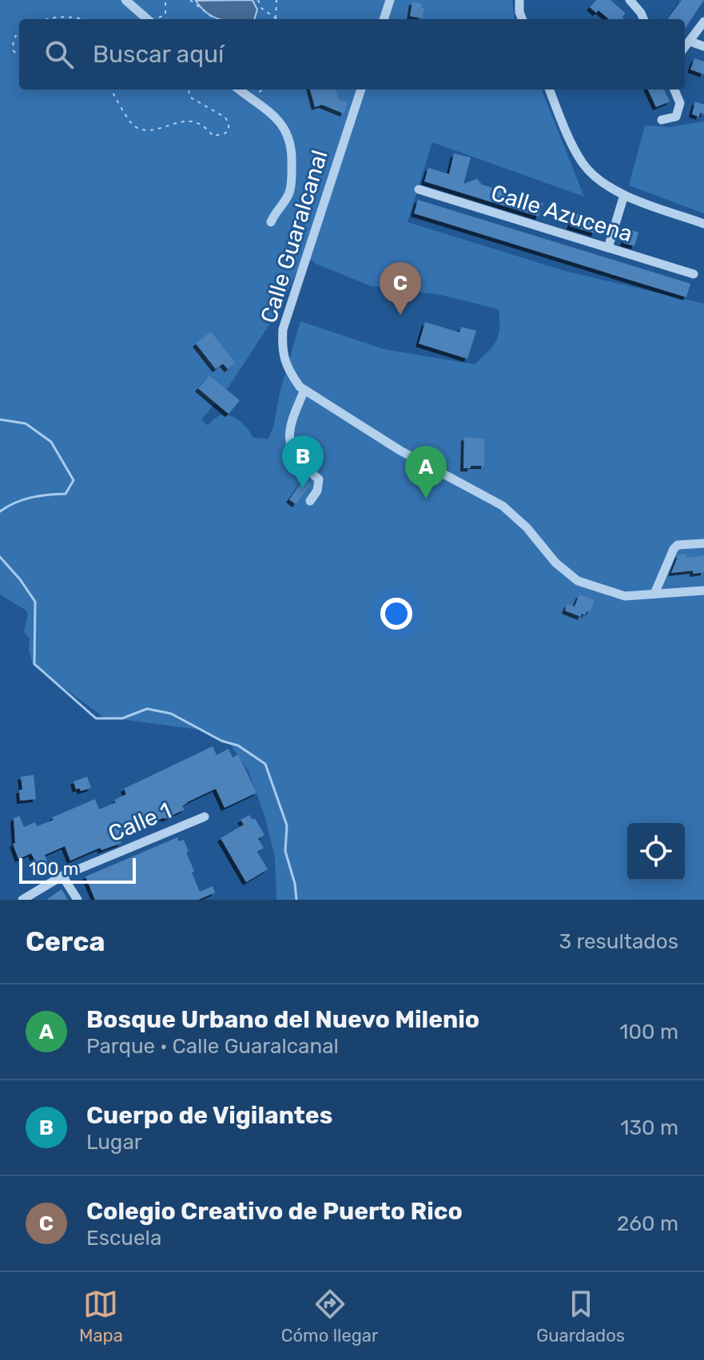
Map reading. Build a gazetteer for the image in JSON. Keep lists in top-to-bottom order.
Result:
{
  "streets": {
    "street": ["Calle Azucena", "Calle Guaralcanal", "Calle 1"]
  },
  "scale_bar": "100 m",
  "page": {
    "search": "Buscar aquí",
    "pins": ["C", "B", "A"],
    "scale": "100 m",
    "heading": ["Cerca", "3 resultados"],
    "list": [
      {
        "mark": "A",
        "name": "Bosque Urbano del Nuevo Milenio",
        "note": "Parque · Calle Guaralcanal",
        "value": "100 m"
      },
      {
        "mark": "B",
        "name": "Cuerpo de Vigilantes",
        "note": "Lugar",
        "value": "130 m"
      },
      {
        "mark": "C",
        "name": "Colegio Creativo de Puerto Rico",
        "note": "Escuela",
        "value": "260 m"
      }
    ],
    "nav": ["Mapa", "Cómo llegar", "Guardados"]
  }
}
